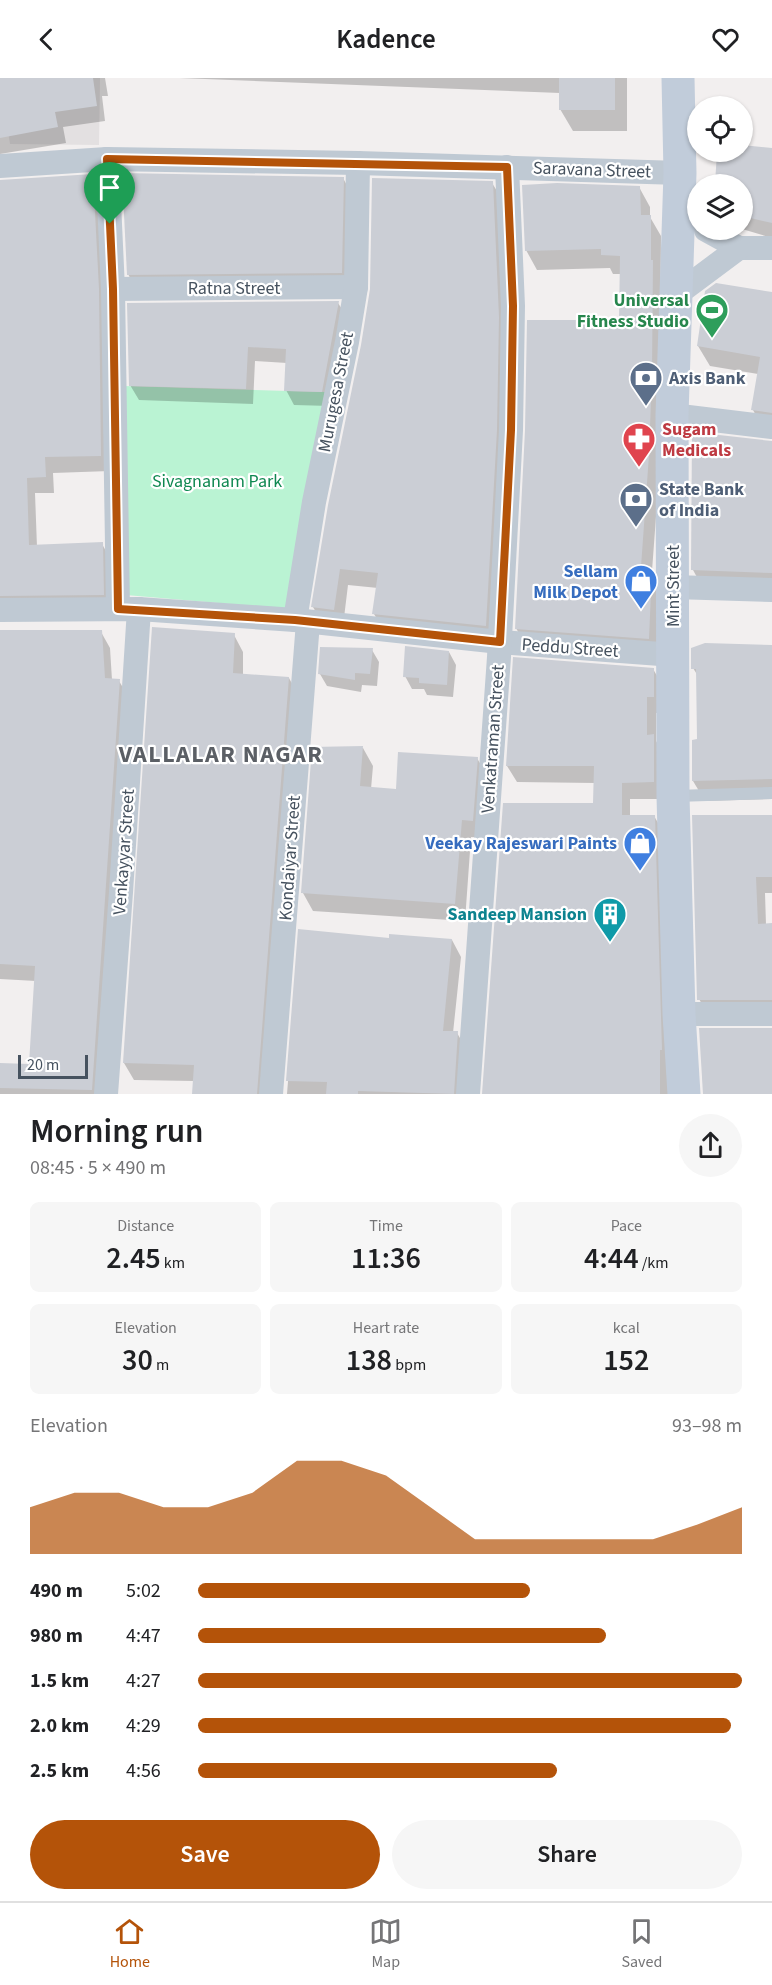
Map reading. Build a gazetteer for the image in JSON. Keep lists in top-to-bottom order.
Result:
{
  "streets": {
    "street": [
      "Saravana Street",
      "Ratna Street",
      "Murugesa Street",
      "Mint Street",
      "Peddu Street",
      "Venkatraman Street",
      "Venkayyar Street",
      "Kondaiyar Street"
    ]
  },
  "crossings": [
    ["Saravana Street", "Murugesa Street"],
    ["Saravana Street", "Mint Street"],
    ["Saravana Street", "Venkatraman Street"],
    ["Saravana Street", "Venkayyar Street"],
    ["Ratna Street", "Murugesa Street"],
    ["Ratna Street", "Venkayyar Street"],
    ["Murugesa Street", "Peddu Street"],
    ["Murugesa Street", "Kondaiyar Street"],
    ["Mint Street", "Peddu Street"],
    ["Peddu Street", "Venkatraman Street"],
    ["Peddu Street", "Venkayyar Street"],
    ["Peddu Street", "Kondaiyar Street"]
  ],
  "districts": ["VALLALAR NAGAR"],
  "parks": ["Sivagnanam Park"],
  "places": {
    "sports": ["Universal Fitness Studio"],
    "bank": ["Axis Bank", "State Bank of India"],
    "pharmacy": ["Sugam Medicals"],
    "shop": ["Sellam Milk Depot", "Veekay Rajeswari Paints"],
    "building": ["Sandeep Mansion"]
  },
  "scale_bar": "20 m",
  "page": {
    "header": "Kadence",
    "scale": "20 m",
    "heading": ["Morning run", "08:45 · 5 × 490 m"],
    "stats": [
      ["Distance", "2.45 km"],
      ["Time", "11:36"],
      ["Pace", "4:44 /km"],
      ["Elevation", "30 m"],
      ["Heart rate", "138 bpm"],
      ["kcal", "152"]
    ],
    "chart": ["Elevation", "93–98 m"],
    "list": [
      {
        "name": "490 m",
        "note": "5:02"
      },
      {
        "name": "980 m",
        "note": "4:47"
      },
      {
        "name": "1.5 km",
        "note": "4:27"
      },
      {
        "name": "2.0 km",
        "note": "4:29"
      },
      {
        "name": "2.5 km",
        "note": "4:56"
      }
    ],
    "buttons": ["Save", "Share"],
    "tabs": ["Home", "Map", "Saved"]
  }
}
